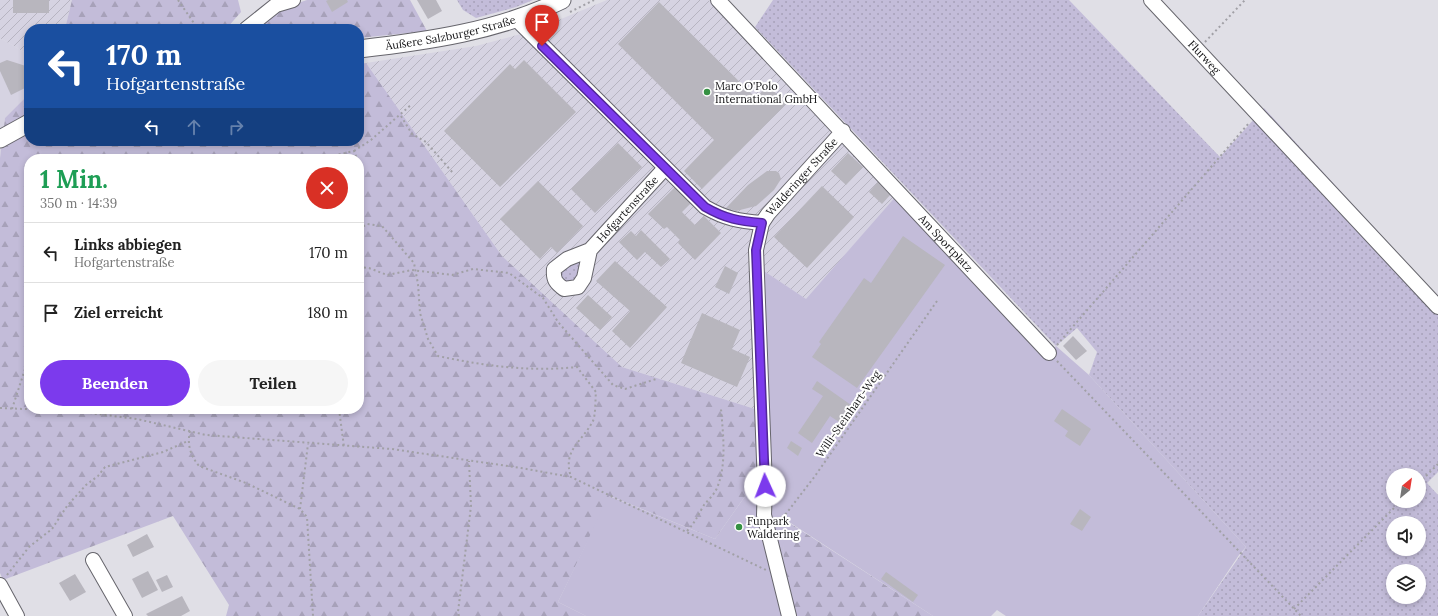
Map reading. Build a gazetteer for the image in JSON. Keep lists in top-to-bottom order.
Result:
{
  "streets": {
    "main road": ["Äußere Salzburger Straße"],
    "street": [
      "Flurweg",
      "Walderinger Straße",
      "Hofgartenstraße",
      "Am Sportplatz"
    ],
    "path": ["Willi-Steinhart-Weg"]
  },
  "crossings": [
    ["Äußere Salzburger Straße", "Hofgartenstraße"],
    ["Walderinger Straße", "Hofgartenstraße"],
    ["Walderinger Straße", "Am Sportplatz"],
    ["Walderinger Straße", "Willi-Steinhart-Weg"]
  ],
  "places": ["Marc O'Polo International GmbH", "Funpark Waldering"],
  "north": "top right",
  "page": {
    "turn": ["170 m", "Hofgartenstraße"],
    "heading": ["1 Min.", "350 m · 14:39"],
    "list": [
      {
        "name": "Links abbiegen",
        "note": "Hofgartenstraße",
        "value": "170 m"
      },
      {
        "name": "Ziel erreicht",
        "value": "180 m"
      }
    ],
    "buttons": ["Beenden", "Teilen"]
  }
}
